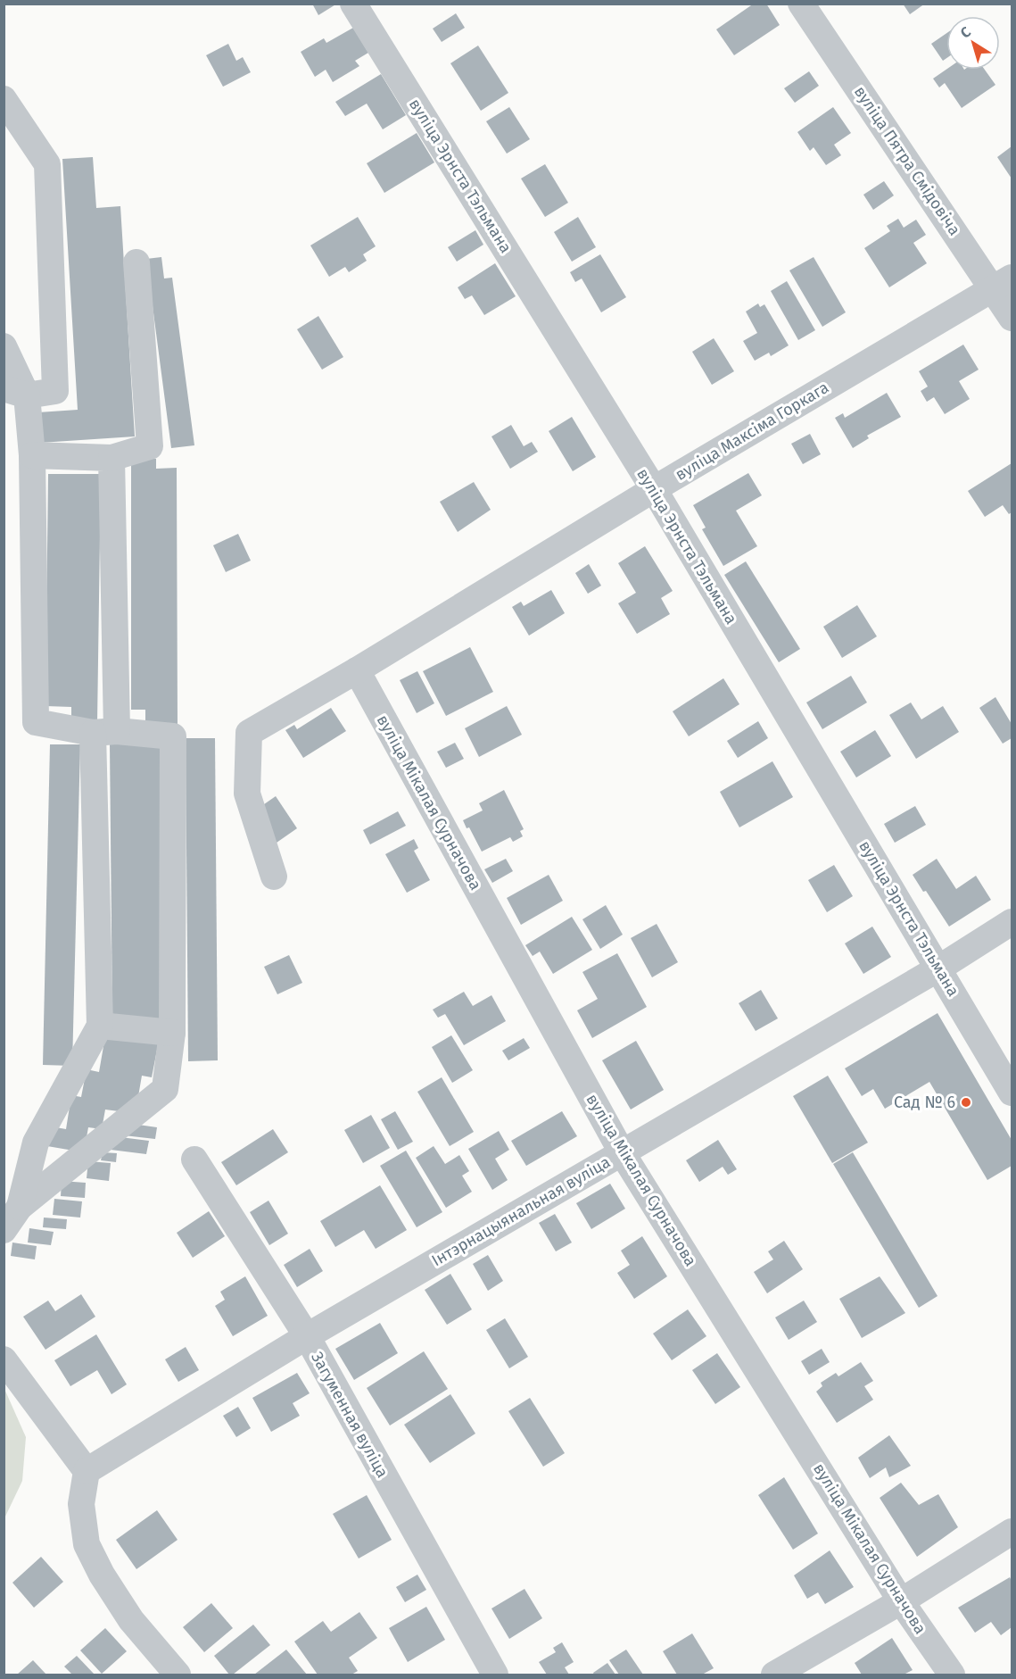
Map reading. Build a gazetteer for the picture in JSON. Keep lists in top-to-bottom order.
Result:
{
  "streets": {
    "street": [
      "вуліца Пятра Смідовіча",
      "вуліца Эрнста Тэльмана",
      "вуліца Максіма Горкага",
      "вуліца Мікалая Сурначова",
      "Інтэрнацыянальная вуліца",
      "Загуменная вуліца"
    ]
  },
  "crossings": [
    ["вуліца Пятра Смідовіча", "вуліца Максіма Горкага"],
    ["вуліца Эрнста Тэльмана", "вуліца Максіма Горкага"],
    ["вуліца Эрнста Тэльмана", "Інтэрнацыянальная вуліца"],
    ["вуліца Максіма Горкага", "вуліца Мікалая Сурначова"],
    ["вуліца Мікалая Сурначова", "Інтэрнацыянальная вуліца"],
    ["Інтэрнацыянальная вуліца", "Загуменная вуліца"]
  ],
  "places": ["Сад № 6"],
  "north": "top left"
}
